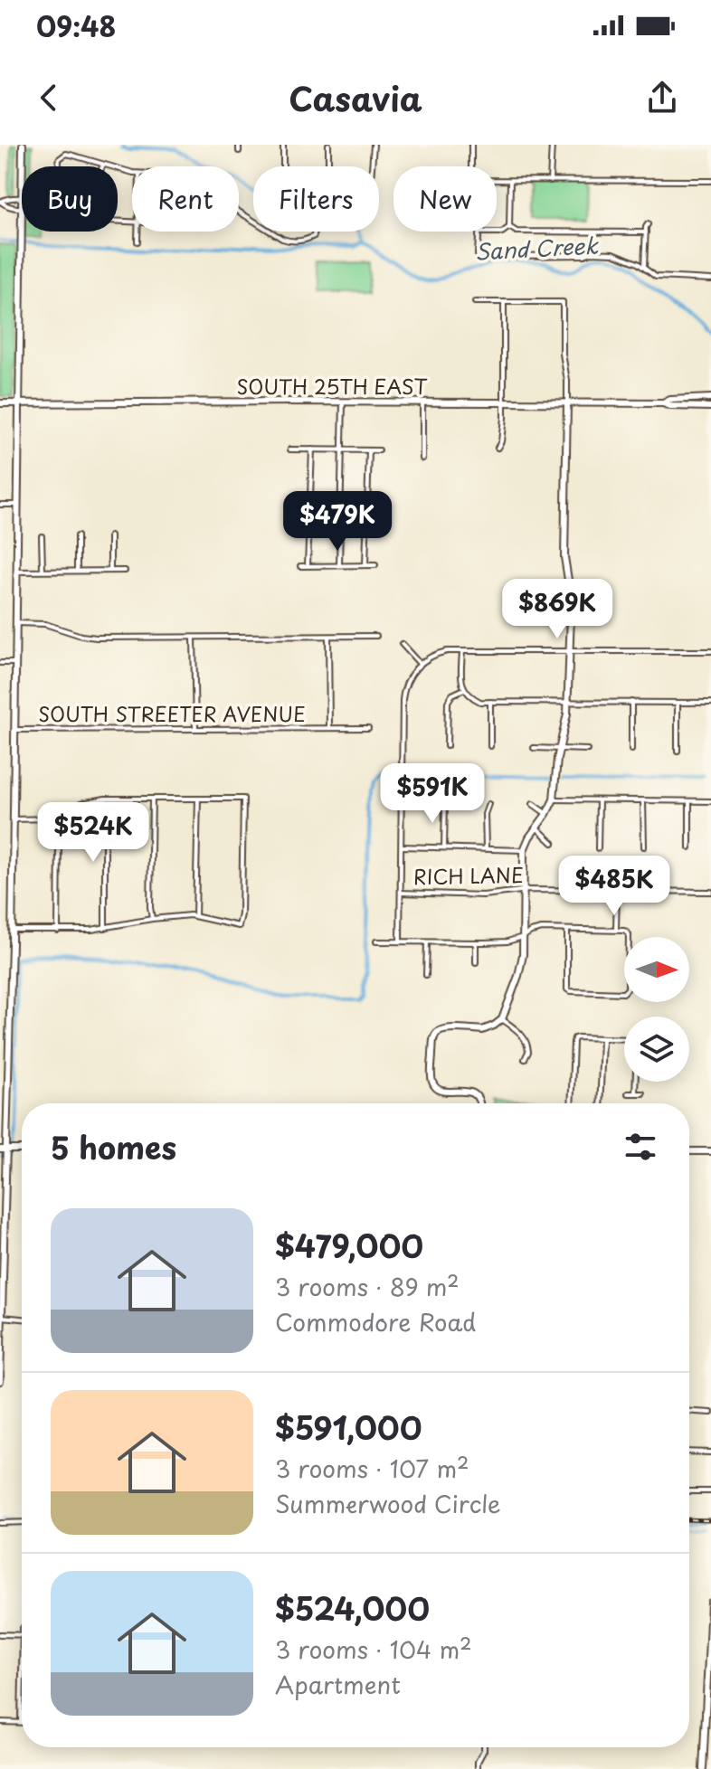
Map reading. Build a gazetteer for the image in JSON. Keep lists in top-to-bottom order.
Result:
{
  "streets": {
    "street": ["SOUTH 25TH EAST", "SOUTH STREETER AVENUE", "RICH LANE"]
  },
  "water": ["Sand Creek"],
  "north": "right",
  "page": {
    "status": "09:48",
    "header": "Casavia",
    "chip": [
      "Buy",
      "Rent",
      "Filters",
      "New"
    ],
    "price": [
      "$479K",
      "$869K",
      "$591K",
      "$524K",
      "$485K"
    ],
    "heading": "5 homes",
    "list": [
      {
        "name": "$479,000",
        "note": "3 rooms · 89 m² · Commodore Road"
      },
      {
        "name": "$591,000",
        "note": "3 rooms · 107 m² · Summerwood Circle"
      },
      {
        "name": "$524,000",
        "note": "3 rooms · 104 m² · Apartment"
      }
    ]
  }
}
